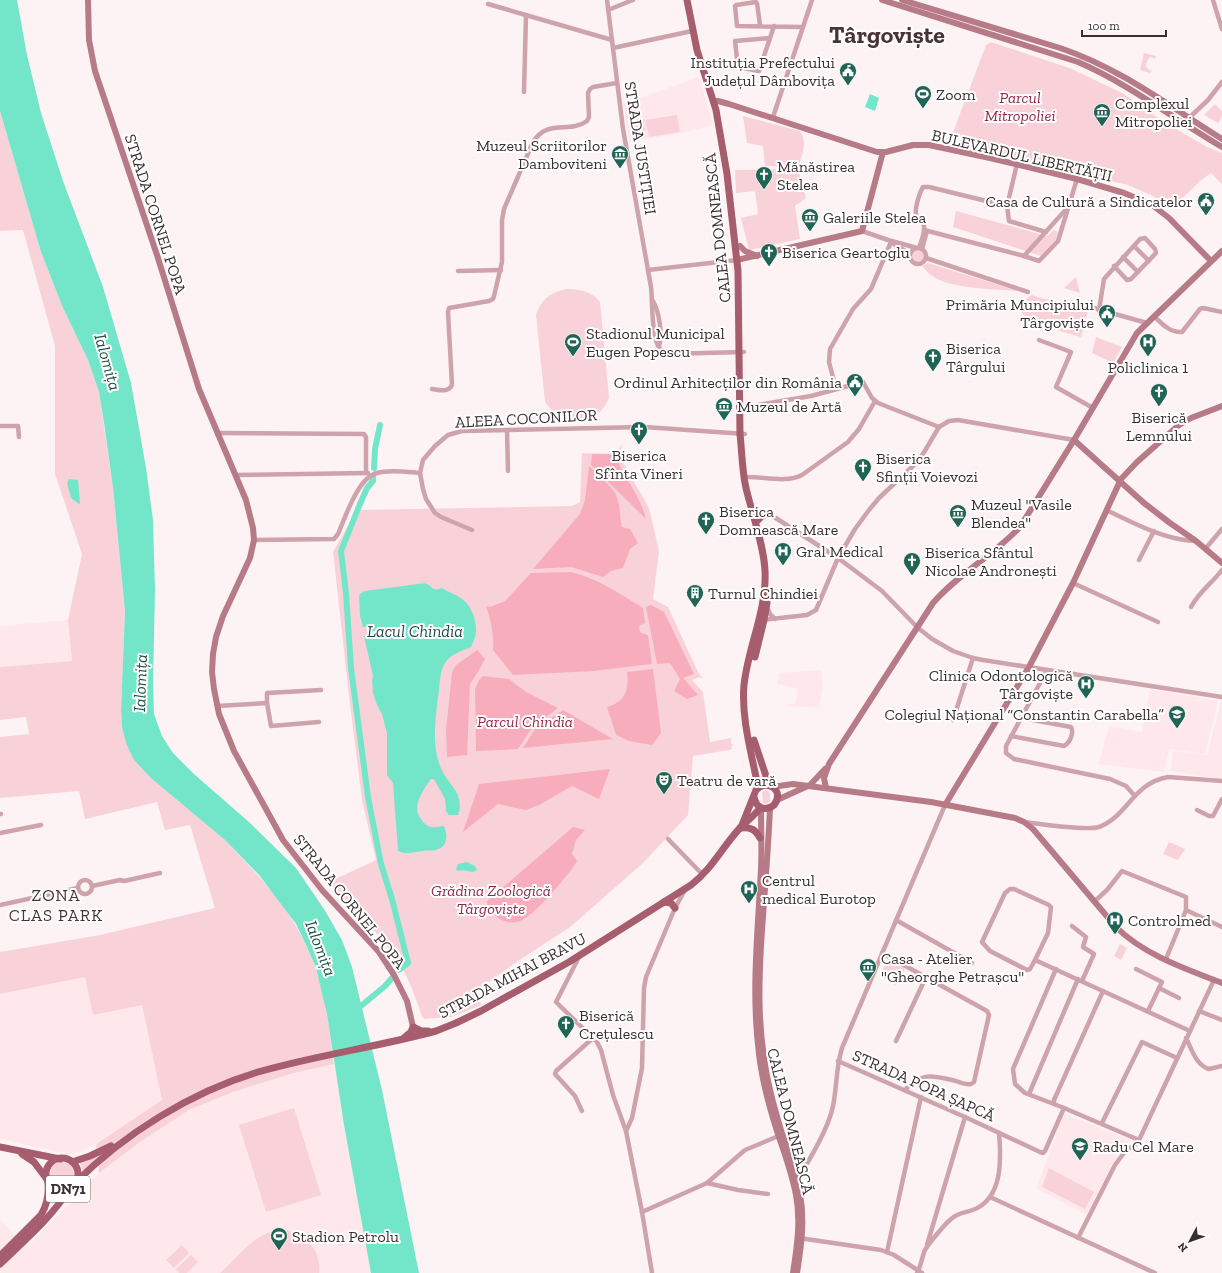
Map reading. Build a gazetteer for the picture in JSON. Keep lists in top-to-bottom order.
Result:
{
  "streets": {
    "main road": [
      "BULEVARDUL LIBERTĂȚII",
      "STRADA CORNEL POPA",
      "CALEA DOMNEASCĂ",
      "STRADA MIHAI BRAVU",
      "DN71"
    ],
    "street": ["STRADA JUSTIȚIEI", "ALEEA COCONILOR", "STRADA POPA ȘAPCĂ"]
  },
  "crossings": [
    ["STRADA JUSTIȚIEI", "CALEA DOMNEASCĂ"],
    ["BULEVARDUL LIBERTĂȚII", "CALEA DOMNEASCĂ"],
    ["STRADA CORNEL POPA", "STRADA MIHAI BRAVU"],
    ["CALEA DOMNEASCĂ", "ALEEA COCONILOR"],
    ["STRADA MIHAI BRAVU", "DN71"]
  ],
  "districts": ["Târgoviște", "ZONA CLAS PARK"],
  "water": ["Ialomița", "Lacul Chindia"],
  "parks": ["Parcul Mitropoliei", "Parcul Chindia", "Grădina Zoologică Târgoviște"],
  "places": {
    "public building": [
      "Instituția Prefectului Județul Dâmbovița",
      "Casa de Cultură a Sindicatelor",
      "Primăria Muncipiului Târgoviște",
      "Ordinul Arhitecților din România"
    ],
    "sports": ["Zoom", "Stadionul Municipal Eugen Popescu", "Stadion Petrolu"],
    "museum": [
      "Complexul Mitropoliei",
      "Muzeul Scriitorilor Damboviteni",
      "Galeriile Stelea",
      "Muzeul de Artă",
      "Muzeul \"Vasile Blendea\"",
      "Casa - Atelier \"Gheorghe Petrașcu\""
    ],
    "church": [
      "Mănăstirea Stelea",
      "Biserica Geartoglu",
      "Biserica Târgului",
      "Biserică Lemnului",
      "Biserica Sfînta Vineri",
      "Biserica Sfinții Voievozi",
      "Biserica Domnească Mare",
      "Biserica Sfântul Nicolae Andronești",
      "Biserică Crețulescu"
    ],
    "hospital": [
      "Policlinica 1",
      "Gral Medical",
      "Clinica Odontologică Târgoviște",
      "Centrul medical Eurotop",
      "Controlmed"
    ],
    "building": ["Turnul Chindiei"],
    "school or university": ["Colegiul Național “Constantin Carabella”", "Radu Cel Mare"],
    "theatre": ["Teatru de vară"]
  },
  "scale_bar": "100 m",
  "north": "bottom left"
}
